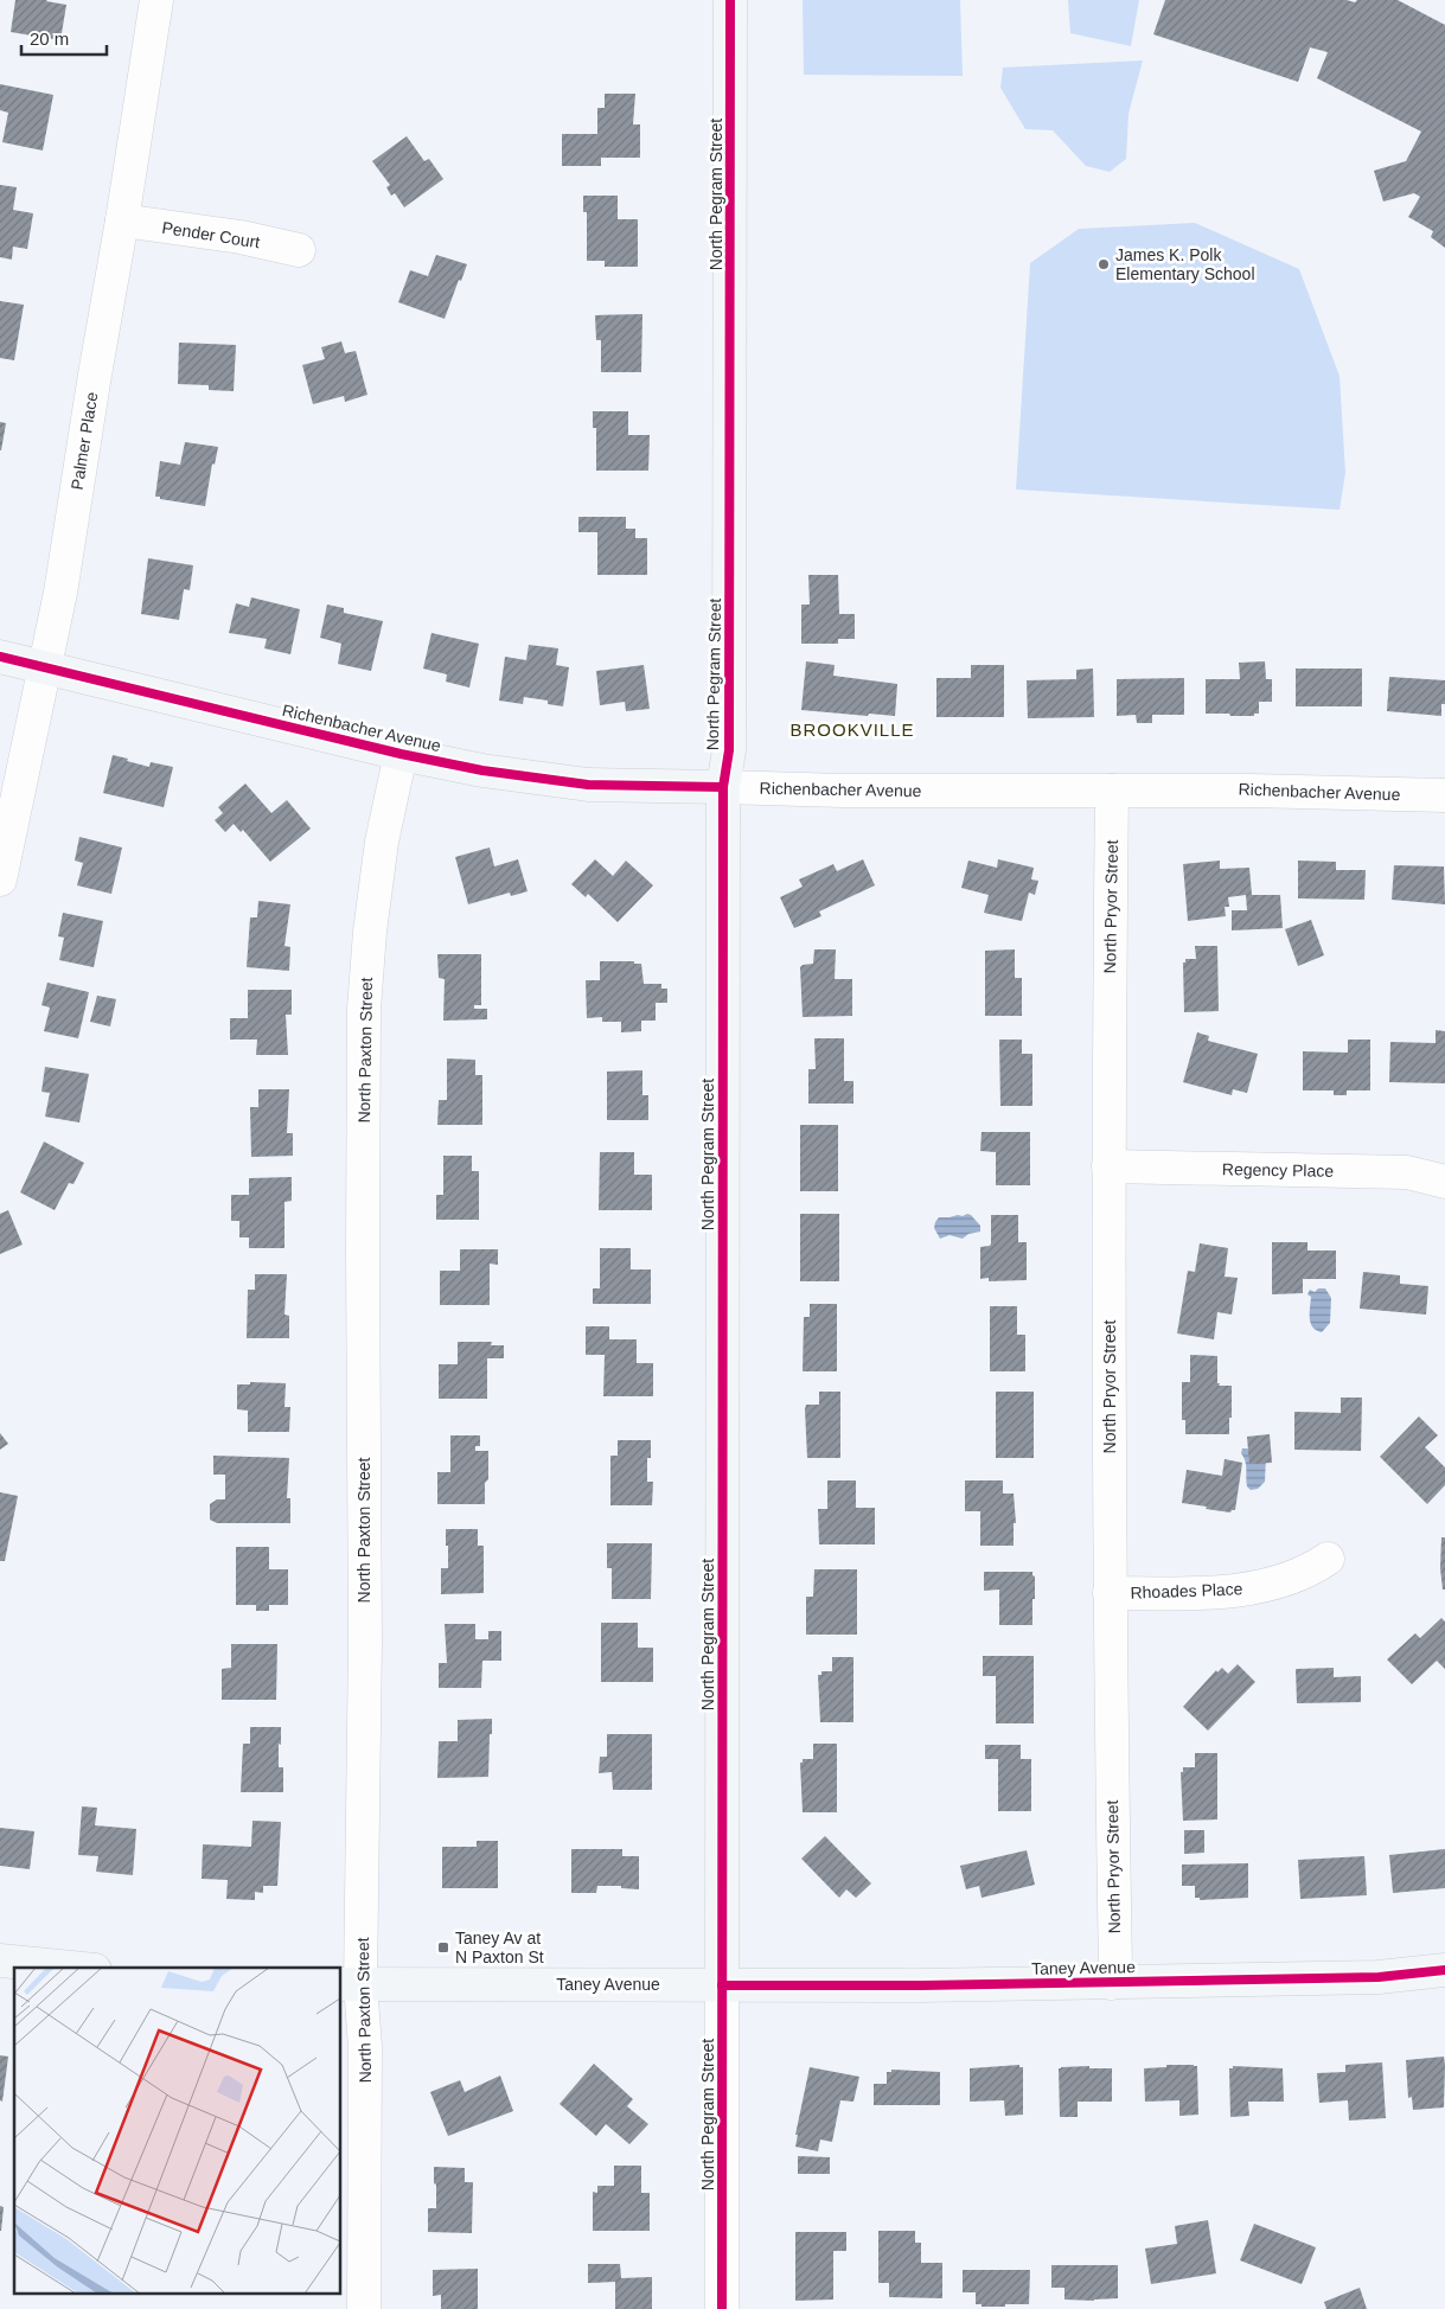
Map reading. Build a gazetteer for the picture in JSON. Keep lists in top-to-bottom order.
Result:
{
  "streets": {
    "street": [
      "North Pegram Street",
      "Pender Court",
      "Palmer Place",
      "Richenbacher Avenue",
      "North Pryor Street",
      "North Paxton Street",
      "Regency Place",
      "Rhoades Place",
      "Taney Avenue"
    ]
  },
  "crossings": [
    ["North Pegram Street", "Richenbacher Avenue"],
    ["North Pegram Street", "Taney Avenue"],
    ["Pender Court", "Palmer Place"],
    ["Palmer Place", "Richenbacher Avenue"],
    ["Richenbacher Avenue", "North Pryor Street"],
    ["Richenbacher Avenue", "North Paxton Street"],
    ["North Pryor Street", "Regency Place"],
    ["North Pryor Street", "Rhoades Place"],
    ["North Pryor Street", "Taney Avenue"],
    ["North Paxton Street", "Taney Avenue"]
  ],
  "districts": ["BROOKVILLE"],
  "places": {
    "other": ["James K. Polk Elementary School"],
    "transit": ["Taney Av at N Paxton St"]
  },
  "scale_bar": "20 m"
}
